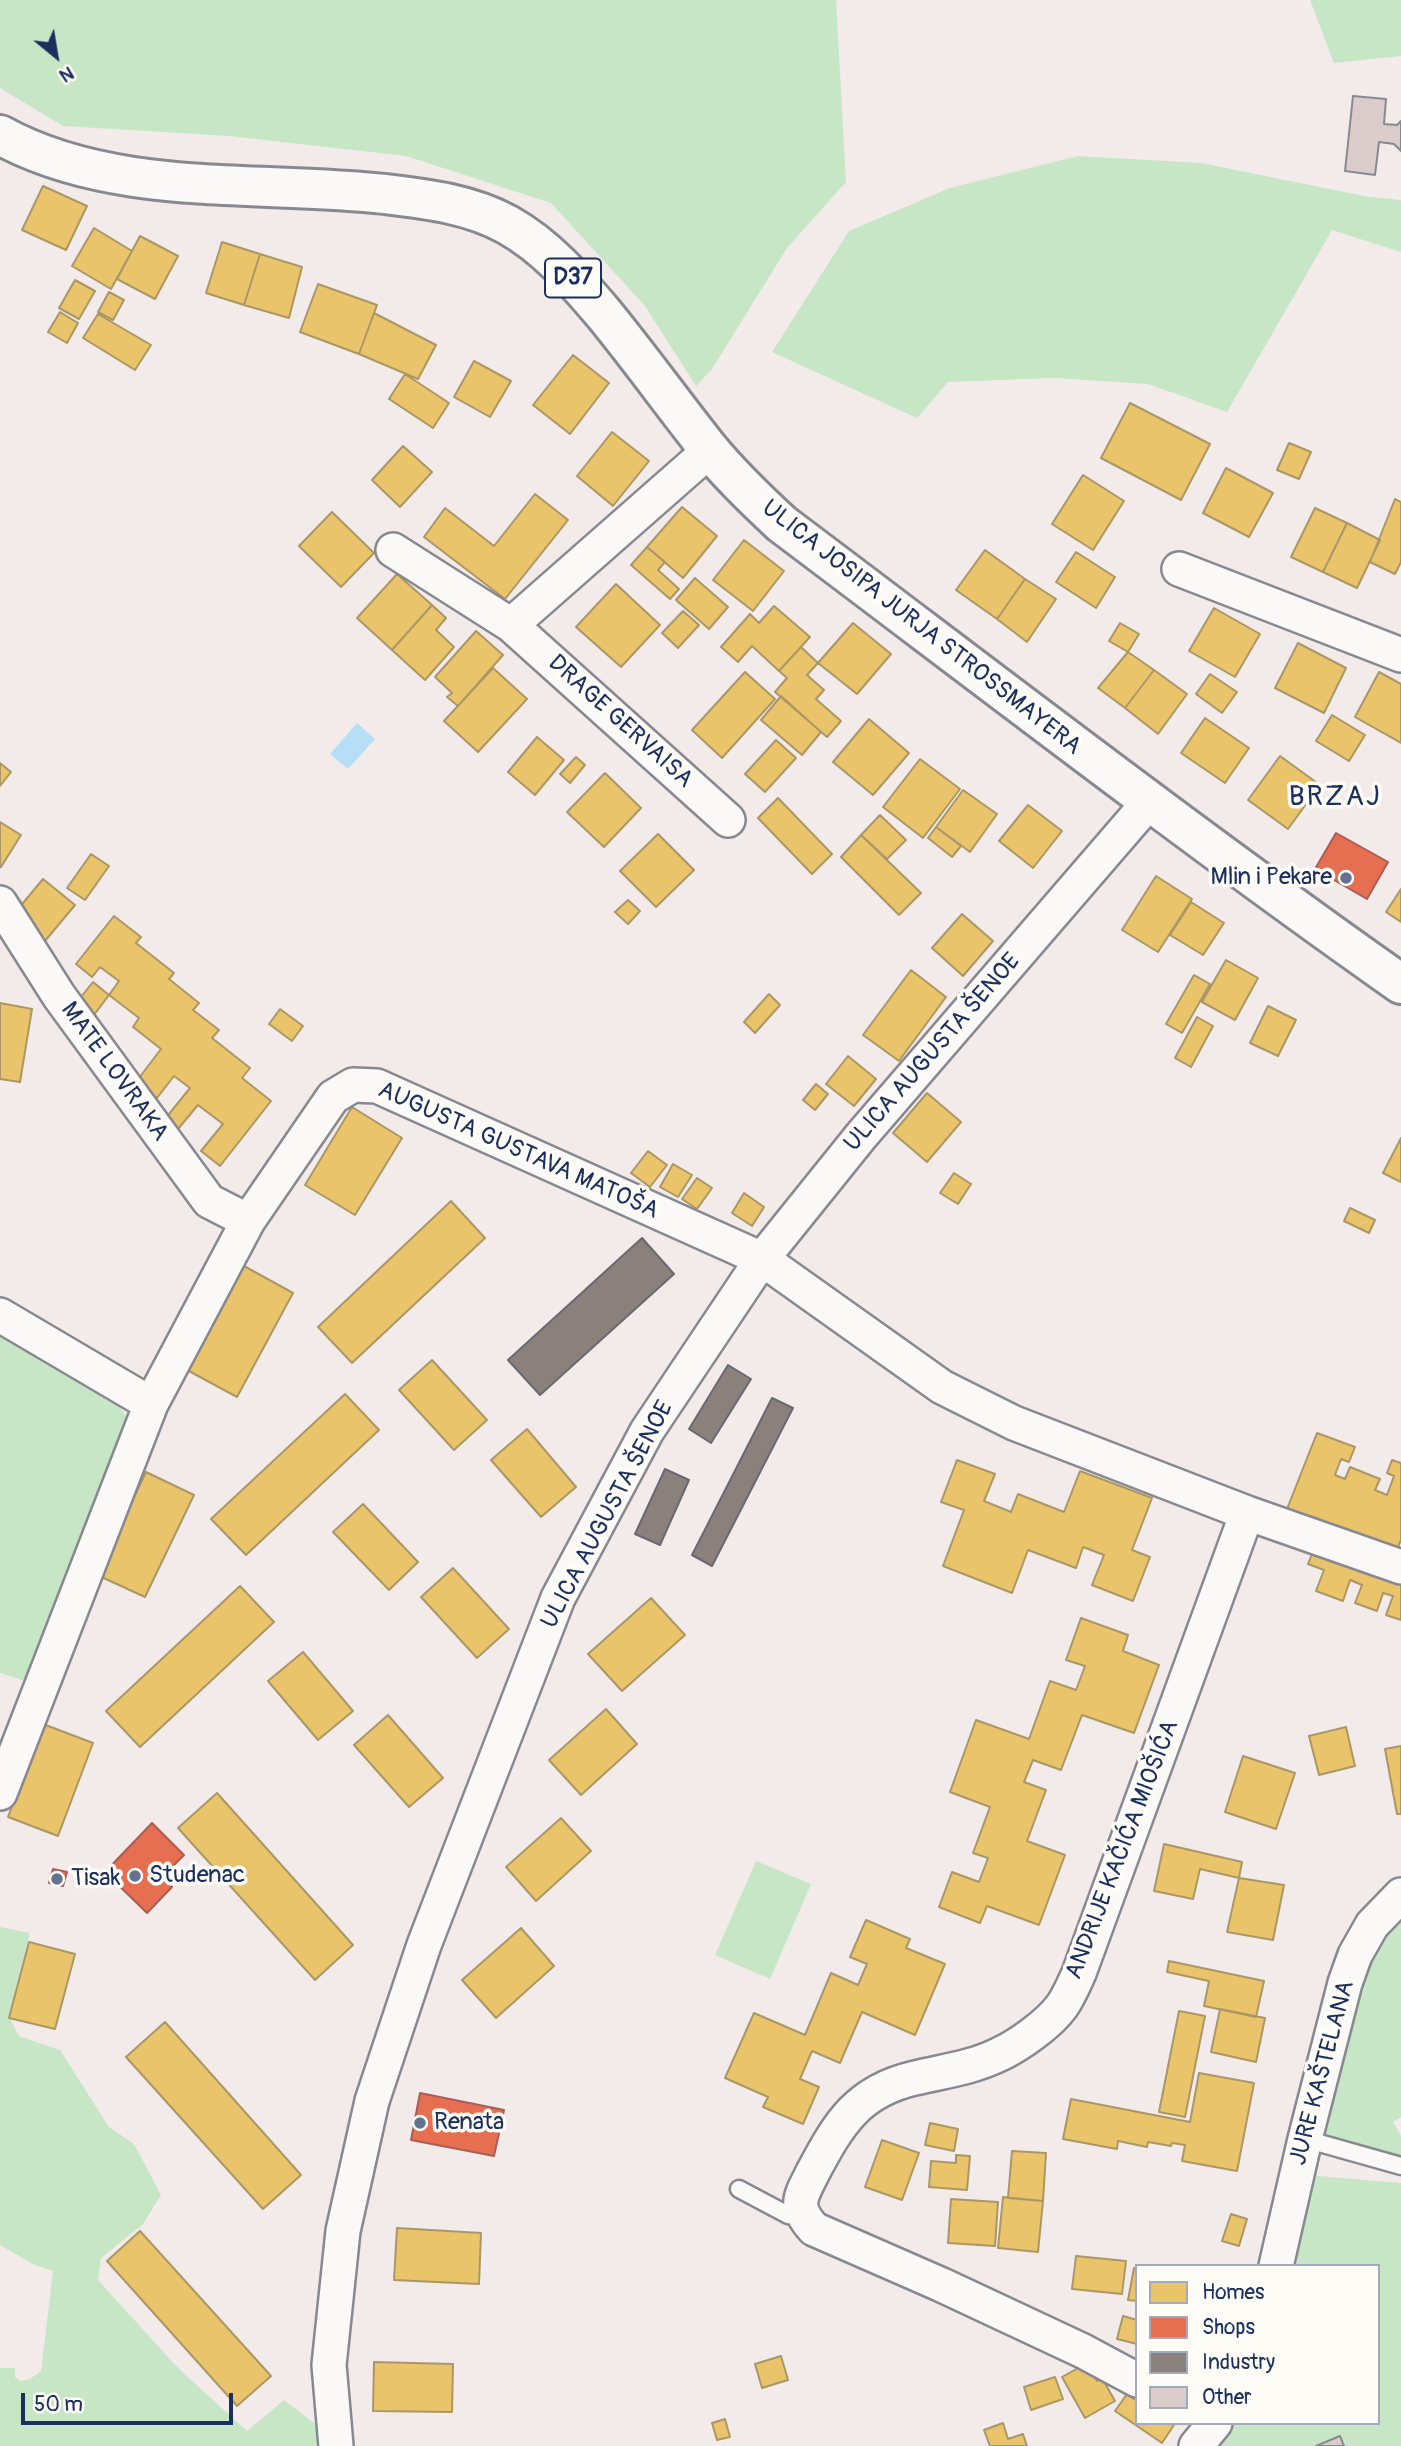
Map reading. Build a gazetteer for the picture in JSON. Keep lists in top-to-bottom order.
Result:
{
  "streets": {
    "main road": ["D37", "ULICA JOSIPA JURJA STROSSMAYERA"],
    "street": [
      "DRAGE GERVAISA",
      "ULICA AUGUSTA ŠENOE",
      "MATE LOVRAKA",
      "AUGUSTA GUSTAVA MATOŠA",
      "ANDRIJE KAČIĆA MIOŠIĆA",
      "JURE KAŠTELANA"
    ]
  },
  "crossings": [
    ["ULICA JOSIPA JURJA STROSSMAYERA", "ULICA AUGUSTA ŠENOE"],
    ["ULICA AUGUSTA ŠENOE", "AUGUSTA GUSTAVA MATOŠA"],
    ["MATE LOVRAKA", "AUGUSTA GUSTAVA MATOŠA"]
  ],
  "districts": ["BRZAJ"],
  "places": [
    "Mlin i Pekare",
    "Studenac",
    "Tisak",
    "Renata"
  ],
  "legend": [
    "Homes",
    "Shops",
    "Industry",
    "Other"
  ],
  "scale_bar": "50 m",
  "north": "bottom right"
}
